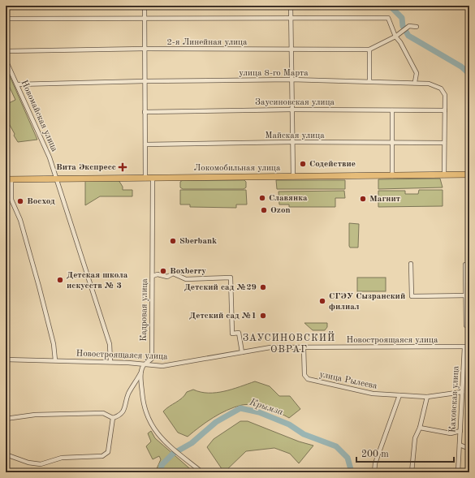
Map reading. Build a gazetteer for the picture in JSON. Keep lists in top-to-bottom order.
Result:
{
  "streets": {
    "main road": ["Локомобильная улица"],
    "street": [
      "2-я Линейная улица",
      "улица 8-го Марта",
      "Заусиновская улица",
      "Новомайская улица",
      "Майская улица",
      "Кадровая улица",
      "Новостроящаяся улица",
      "улица Рылеева",
      "Каховская улица"
    ]
  },
  "crossings": [
    ["улица 8-го Марта", "Заусиновская улица"],
    ["улица 8-го Марта", "Новомайская улица"],
    ["улица 8-го Марта", "Майская улица"],
    ["улица 8-го Марта", "Локомобильная улица"],
    ["Новомайская улица", "Локомобильная улица"],
    ["Новомайская улица", "Новостроящаяся улица"],
    ["Локомобильная улица", "Кадровая улица"],
    ["Кадровая улица", "Новостроящаяся улица"],
    ["Новостроящаяся улица", "улица Рылеева"],
    ["Новостроящаяся улица", "Каховская улица"],
    ["улица Рылеева", "Каховская улица"]
  ],
  "districts": ["ЗАУСИНОВСКИЙ ОВРАГ"],
  "water": ["Крымза"],
  "places": {
    "other": [
      "Содействие",
      "Славянка",
      "Магнит",
      "Восход",
      "Ozon",
      "Sberbank",
      "Boxberry",
      "Детская школа искусств № 3",
      "Детский сад №29",
      "СГЭУ Сызранский филиал",
      "Детский сад №1"
    ],
    "health": ["Вита Экспресс"]
  },
  "scale_bar": "200 m"
}
